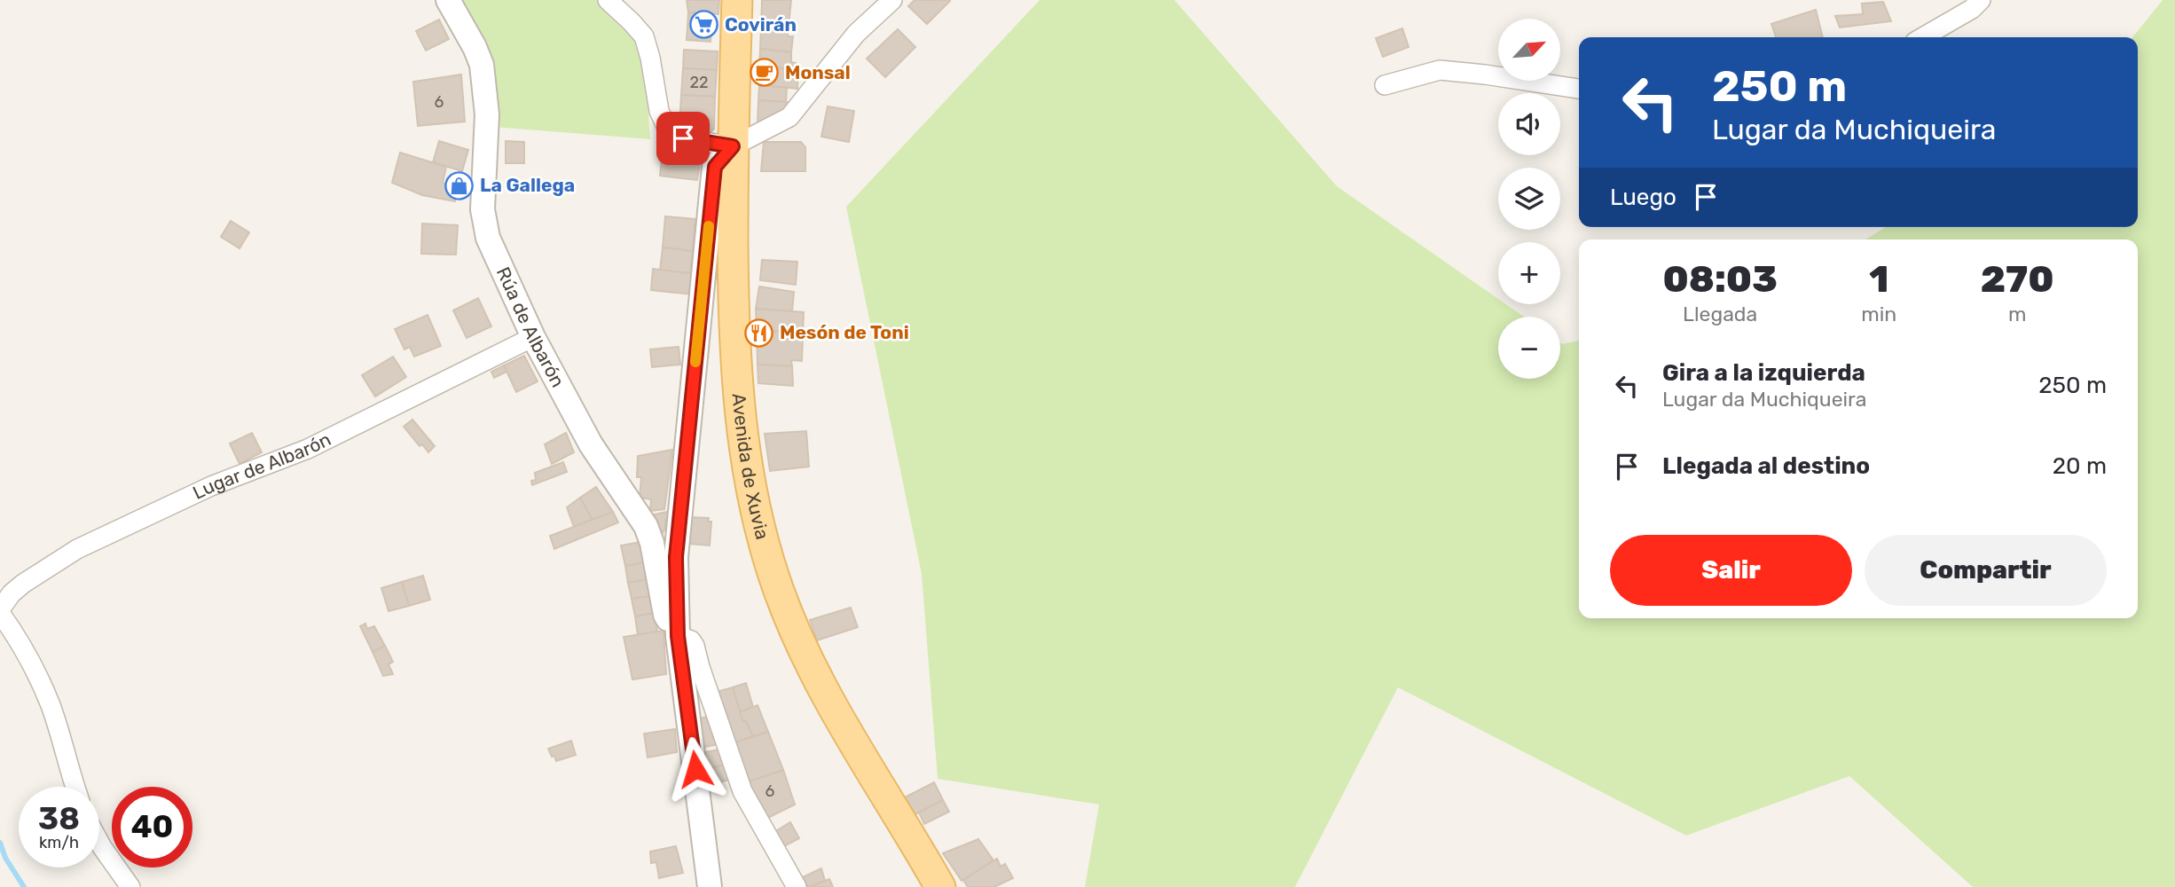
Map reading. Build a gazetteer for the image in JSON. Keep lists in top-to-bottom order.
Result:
{
  "streets": {
    "main road": ["Avenida de Xuvia"],
    "street": ["Rúa de Albarón", "Lugar de Albarón"]
  },
  "crossings": [
    ["Rúa de Albarón", "Lugar de Albarón"]
  ],
  "places": {
    "supermarket": ["Covirán"],
    "cafe": ["Monsal"],
    "shop": ["La Gallega"],
    "restaurant": ["Mesón de Toni"]
  },
  "house_numbers": ["22", "6", "6"],
  "north": "top right",
  "page": {
    "map_buttons": ["+", "−"],
    "turn": ["250 m", "Lugar da Muchiqueira"],
    "then": "Luego",
    "eta": [
      "08:03",
      "Llegada",
      "1",
      "min",
      "270",
      "m"
    ],
    "list": [
      {
        "name": "Gira a la izquierda",
        "note": "Lugar da Muchiqueira",
        "value": "250 m"
      },
      {
        "name": "Llegada al destino",
        "value": "20 m"
      }
    ],
    "buttons": ["Salir", "Compartir"],
    "speed": "38 km/h",
    "limit": "40"
  }
}
